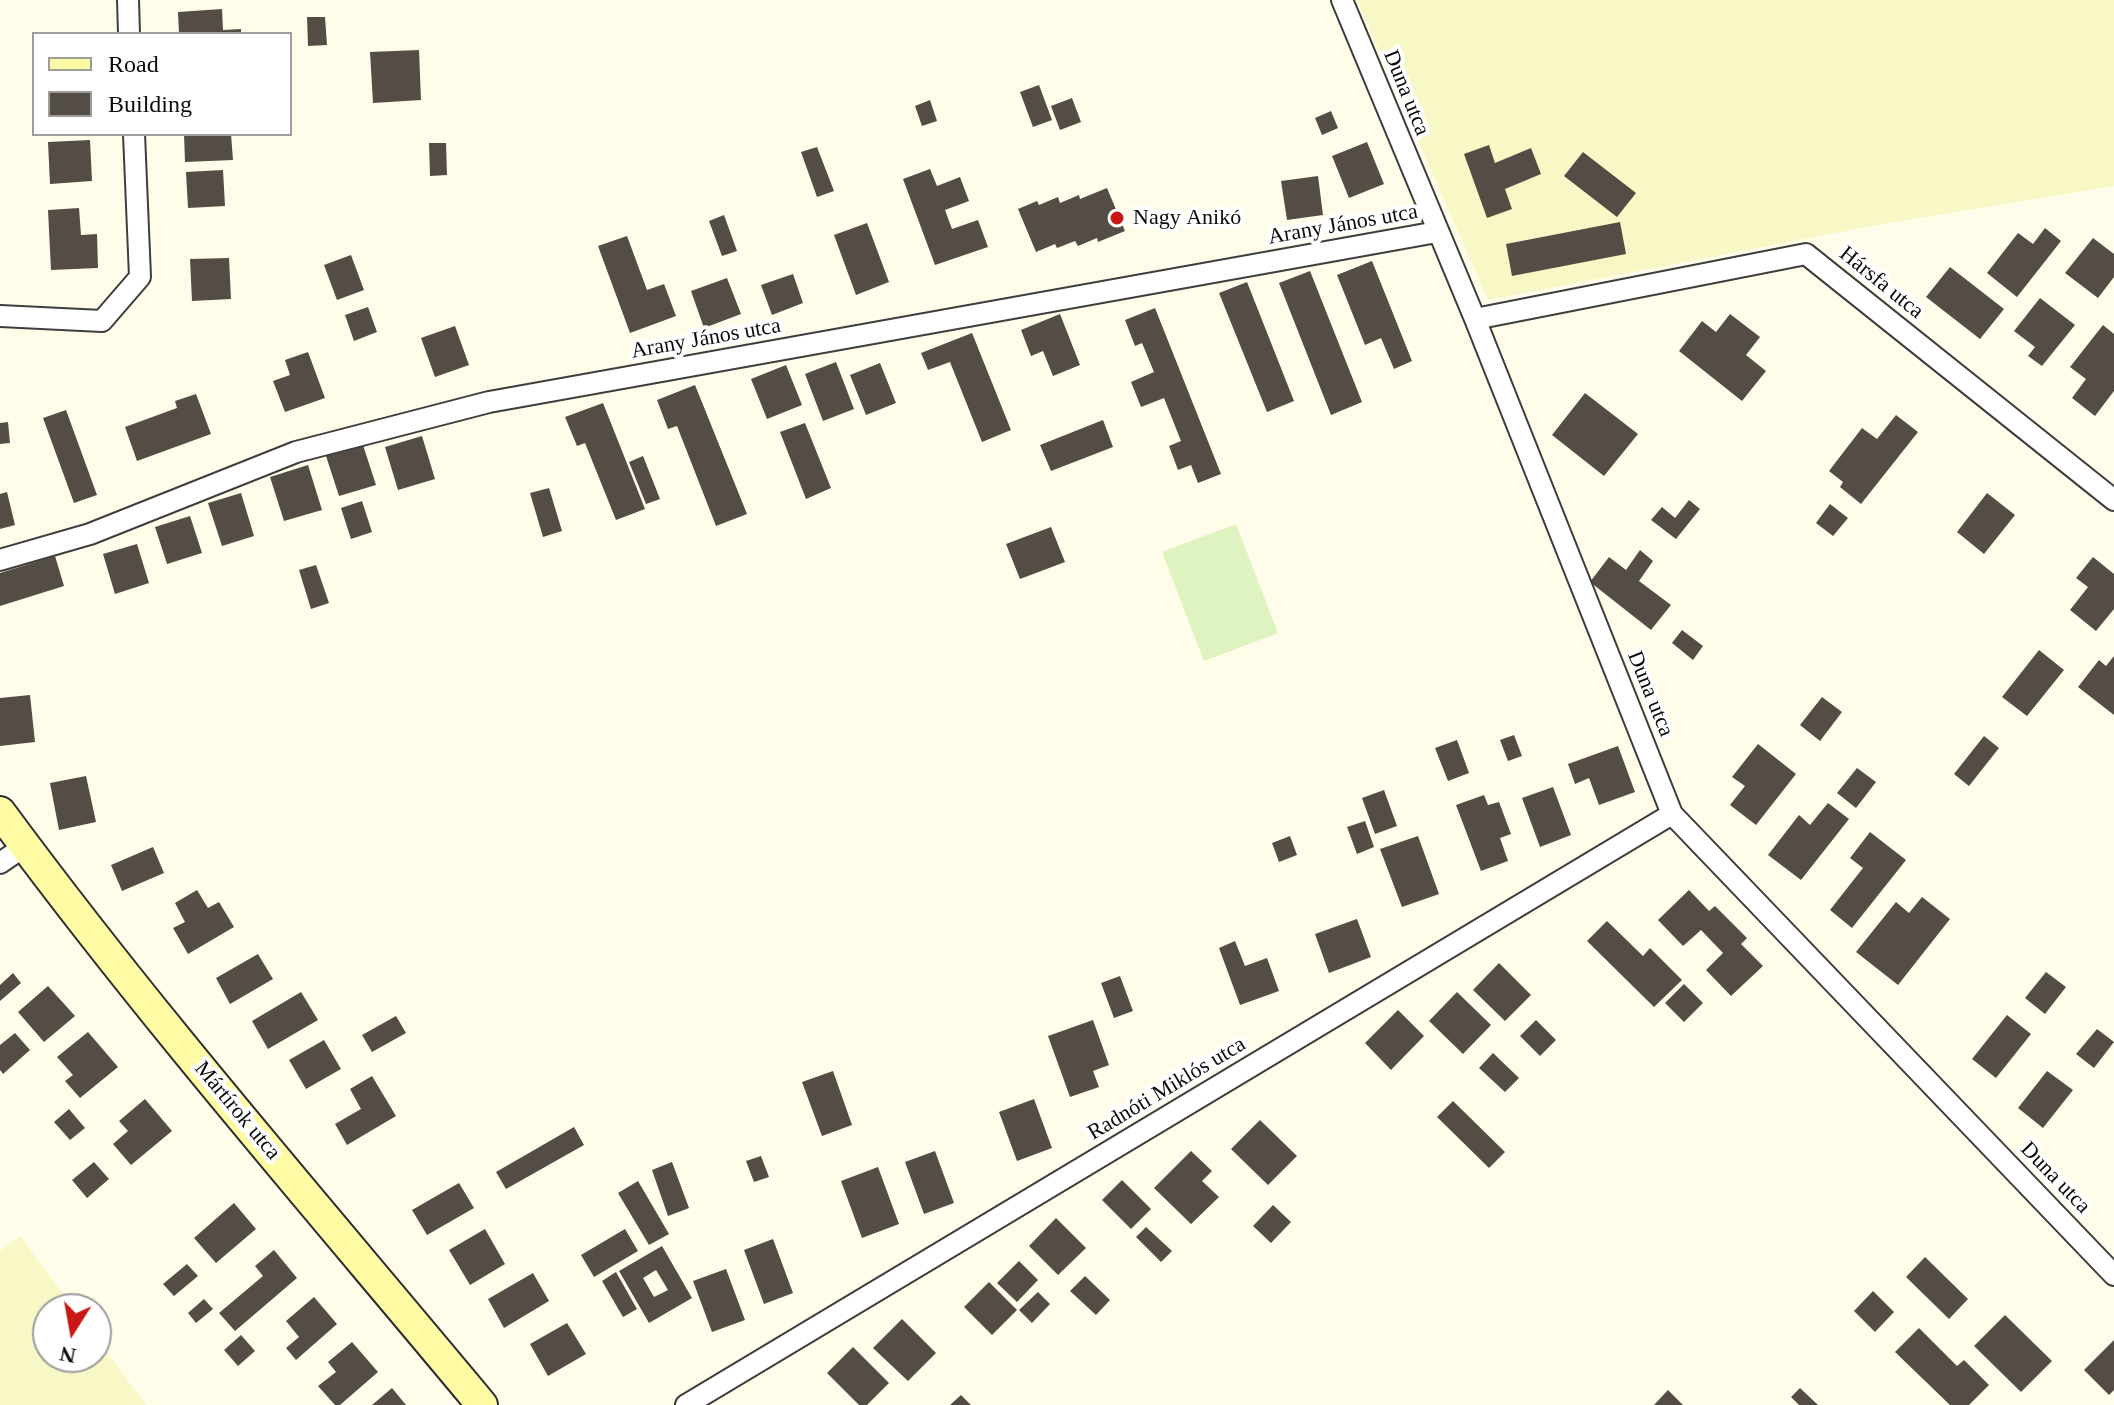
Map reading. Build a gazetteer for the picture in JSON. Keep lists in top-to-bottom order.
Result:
{
  "streets": {
    "main road": ["Mártírok utca"],
    "street": [
      "Duna utca",
      "Arany János utca",
      "Hársfa utca",
      "Radnóti Miklós utca"
    ]
  },
  "crossings": [
    ["Duna utca", "Arany János utca"],
    ["Duna utca", "Hársfa utca"],
    ["Duna utca", "Radnóti Miklós utca"]
  ],
  "places": ["Nagy Anikó"],
  "legend": ["Road", "Building"],
  "north": "bottom"
}
